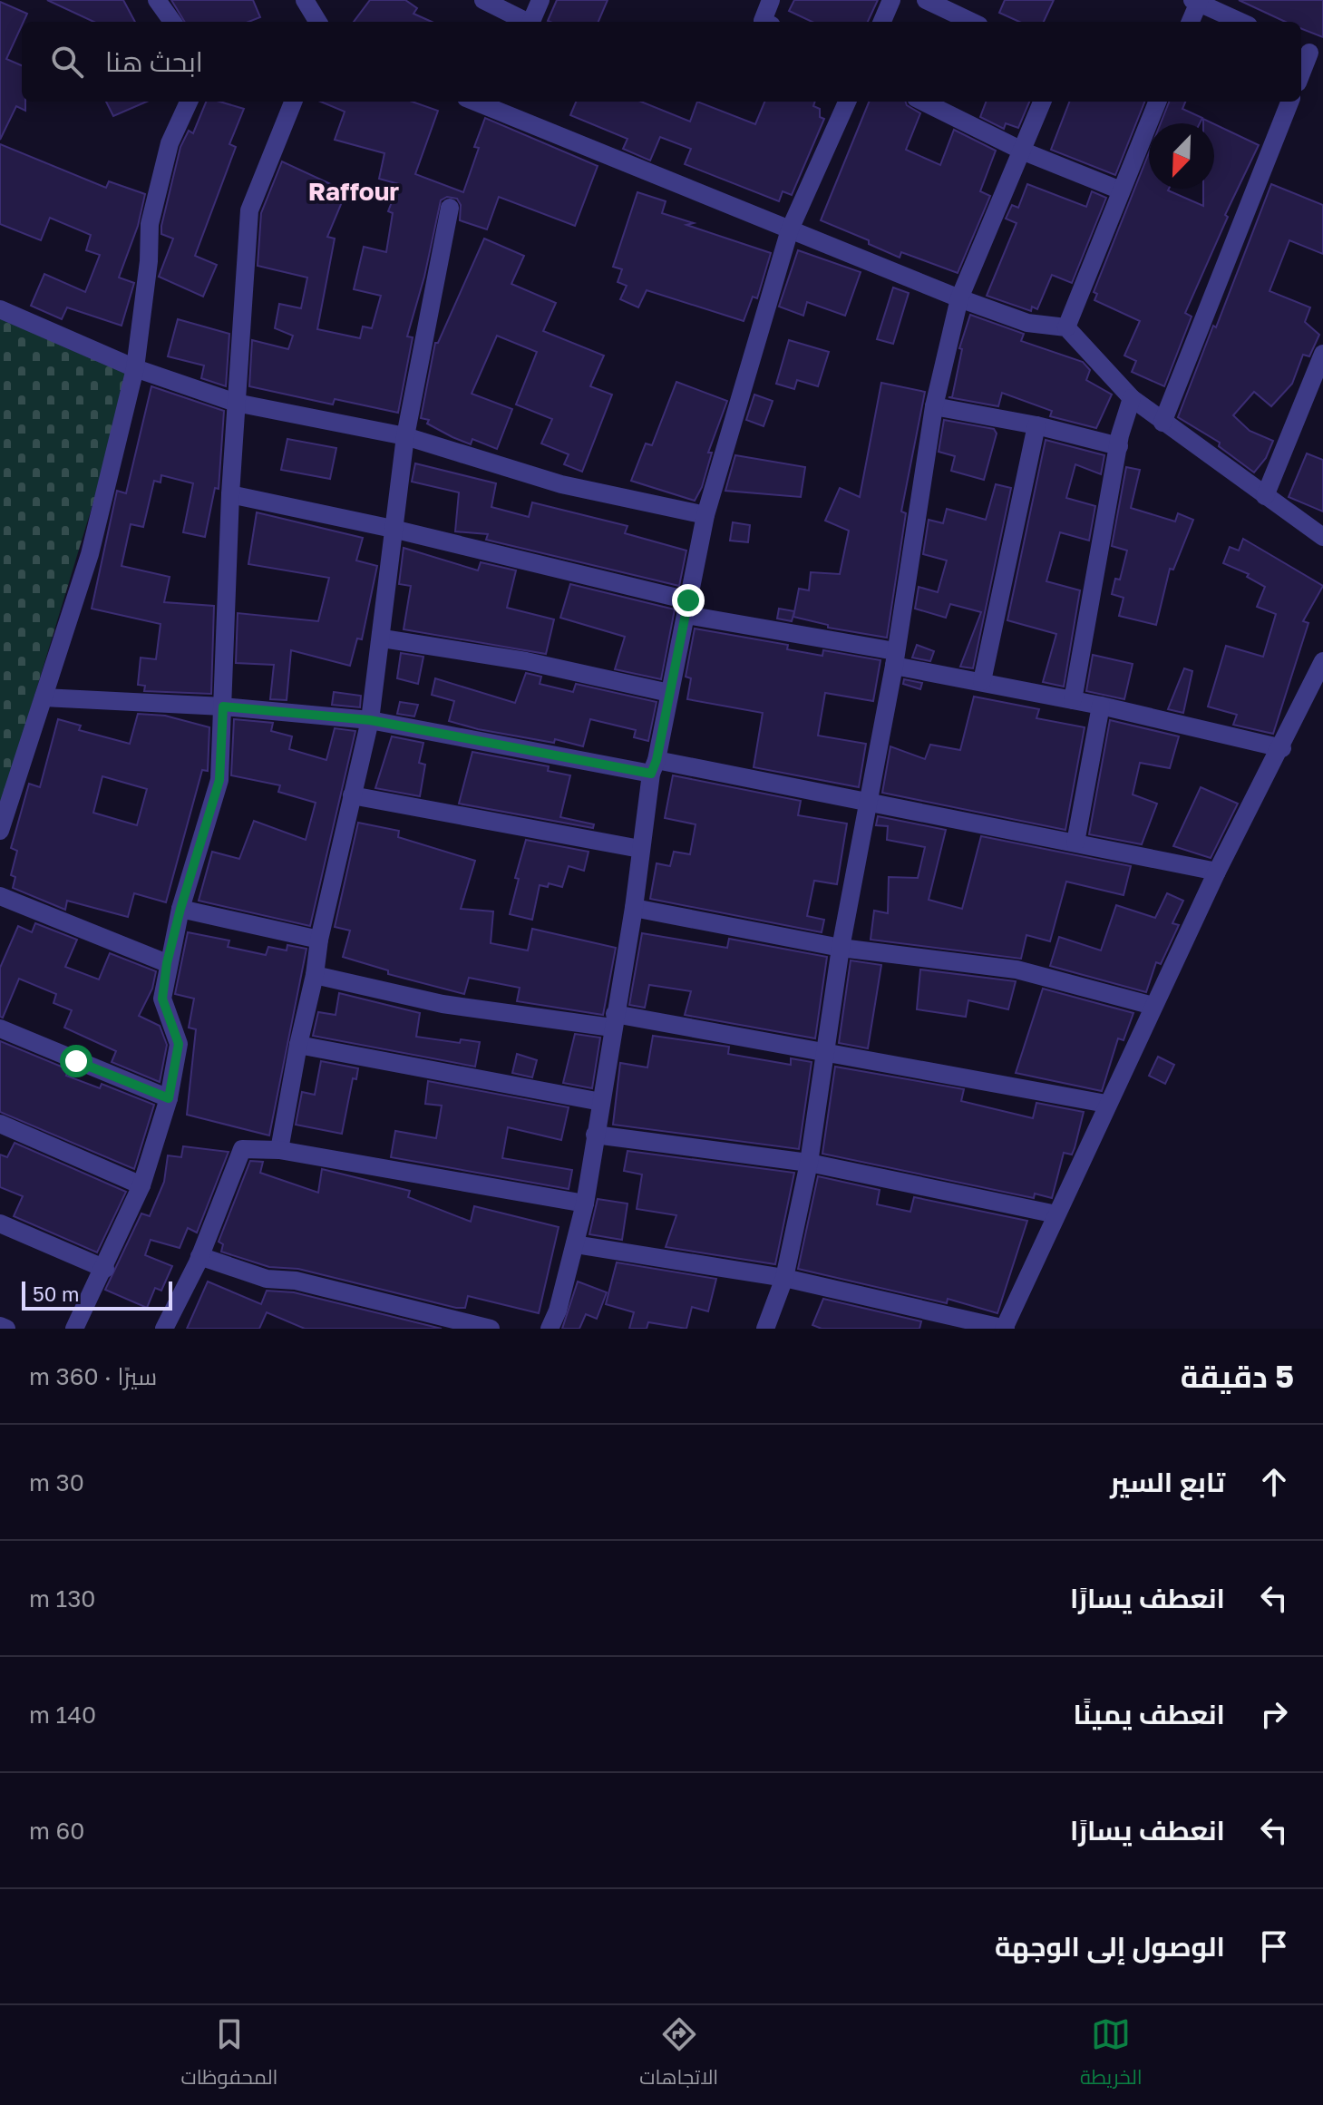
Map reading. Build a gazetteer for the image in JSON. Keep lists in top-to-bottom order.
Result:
{
  "districts": ["Raffour"],
  "scale_bar": "50 m",
  "north": "bottom left",
  "page": {
    "search": "ابحث هنا",
    "scale": "50 m",
    "heading": ["5 دقيقة", "سيرًا · 360 m"],
    "list": [
      ["تابع السير", "30 m"],
      ["انعطف يسارًا", "130 m"],
      ["انعطف يمينًا", "140 m"],
      ["انعطف يسارًا", "60 m"],
      "الوصول إلى الوجهة"
    ],
    "nav": ["الخريطة", "الاتجاهات", "المحفوظات"]
  }
}
